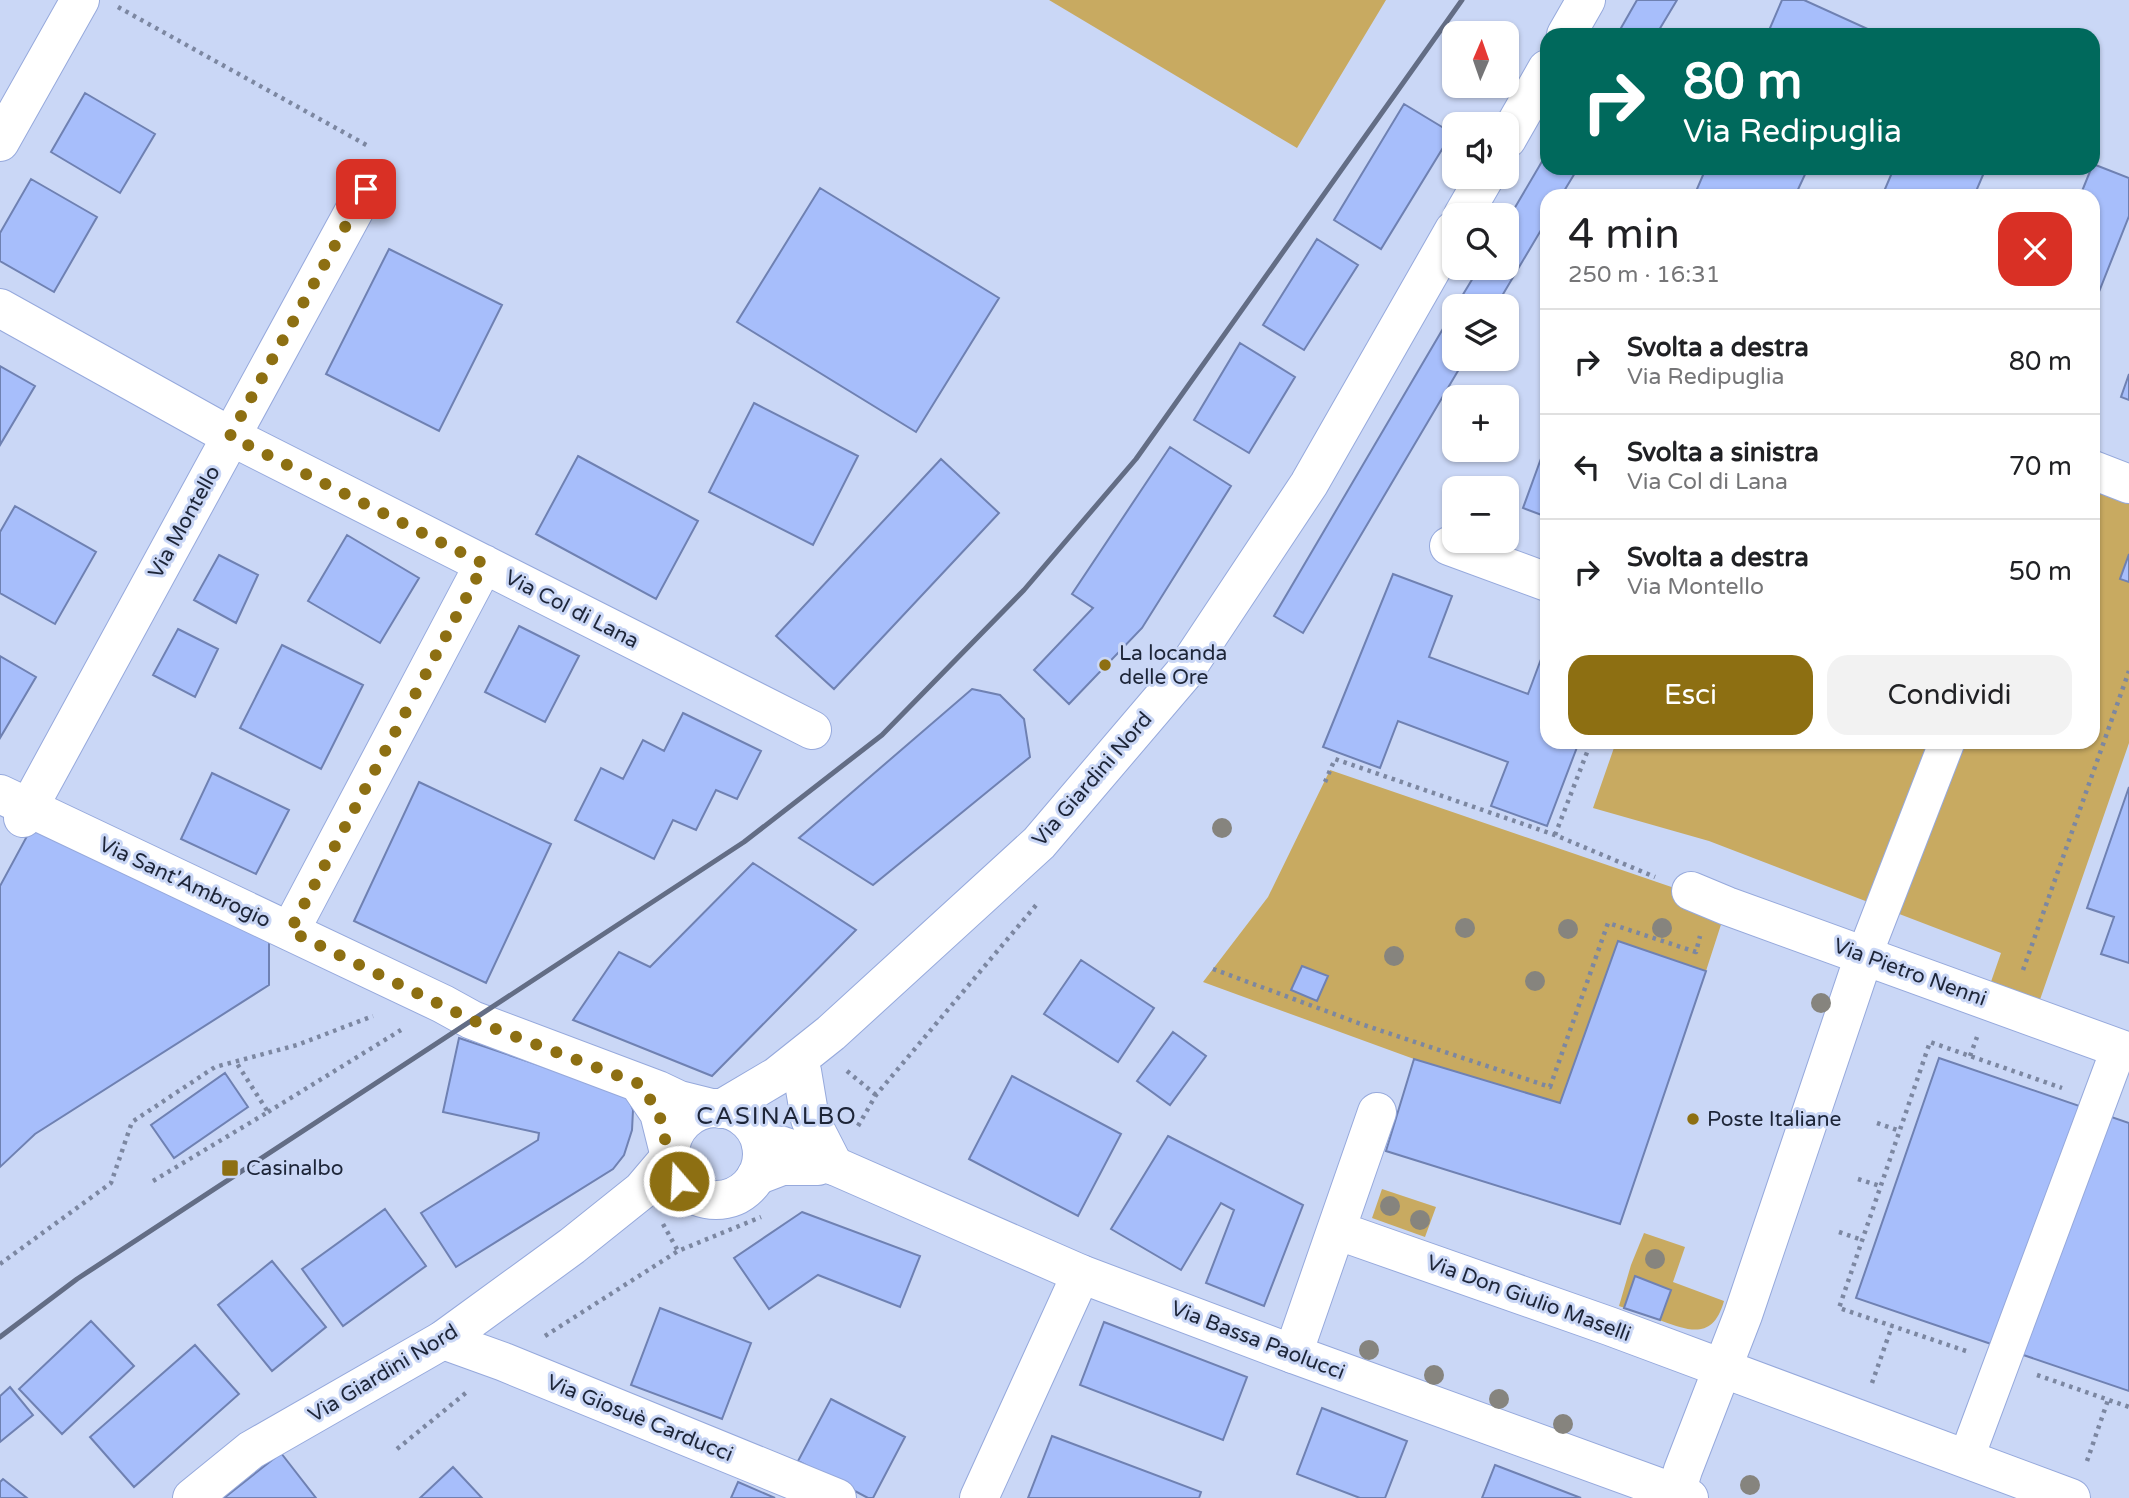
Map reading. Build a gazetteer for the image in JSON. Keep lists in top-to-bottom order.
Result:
{
  "streets": {
    "street": [
      "Via Montello",
      "Via Col di Lana",
      "Via Giardini Nord",
      "Via Sant'Ambrogio",
      "Via Pietro Nenni",
      "Via Don Giulio Maselli",
      "Via Bassa Paolucci",
      "Via Giosuè Carducci"
    ]
  },
  "crossings": [
    ["Via Montello", "Via Col di Lana"],
    ["Via Montello", "Via Sant'Ambrogio"],
    ["Via Giardini Nord", "Via Sant'Ambrogio"],
    ["Via Giardini Nord", "Via Bassa Paolucci"],
    ["Via Giardini Nord", "Via Giosuè Carducci"],
    ["Via Sant'Ambrogio", "Via Bassa Paolucci"]
  ],
  "districts": ["CASINALBO"],
  "places": {
    "other": ["La locanda delle Ore", "Poste Italiane"],
    "transit": ["Casinalbo"]
  },
  "north": "top",
  "page": {
    "map_buttons": ["+", "−"],
    "turn": ["80 m", "Via Redipuglia"],
    "heading": ["4 min", "250 m · 16:31"],
    "list": [
      {
        "name": "Svolta a destra",
        "note": "Via Redipuglia",
        "value": "80 m"
      },
      {
        "name": "Svolta a sinistra",
        "note": "Via Col di Lana",
        "value": "70 m"
      },
      {
        "name": "Svolta a destra",
        "note": "Via Montello",
        "value": "50 m"
      }
    ],
    "buttons": ["Esci", "Condividi"]
  }
}
